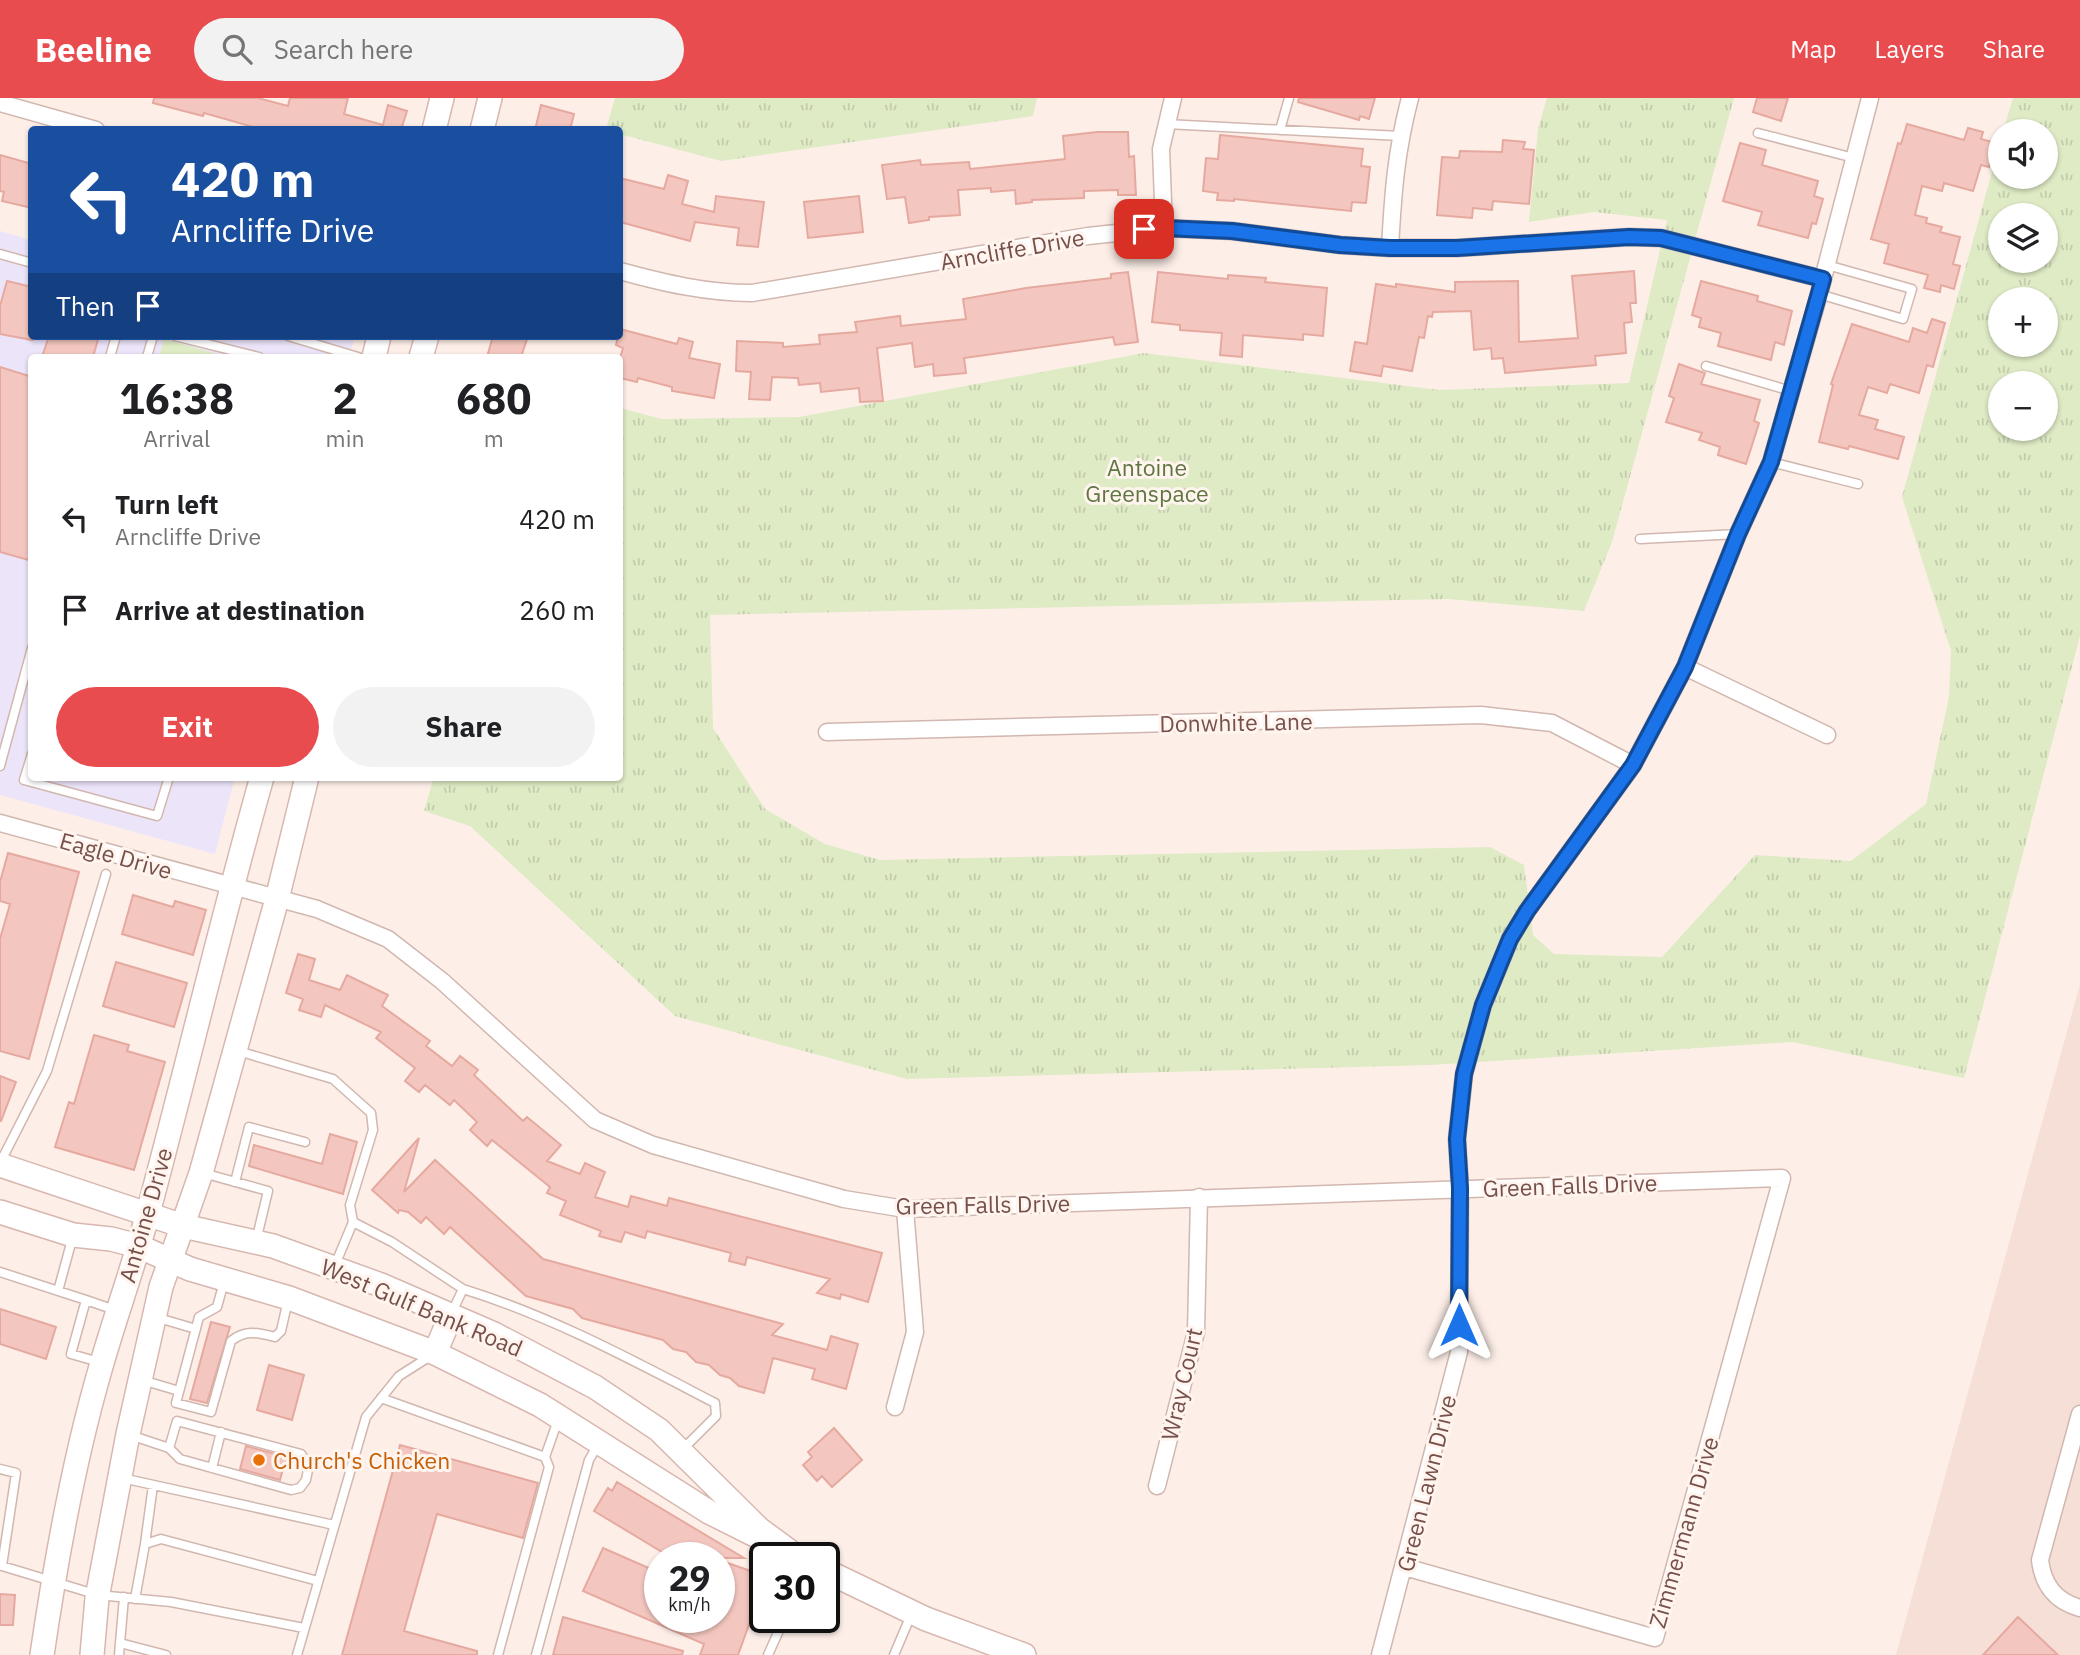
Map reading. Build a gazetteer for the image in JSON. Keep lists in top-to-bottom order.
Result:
{
  "streets": {
    "main road": ["Antoine Drive", "West Gulf Bank Road"],
    "street": [
      "Arncliffe Drive",
      "Donwhite Lane",
      "Eagle Drive",
      "Green Falls Drive",
      "Wray Court",
      "Green Lawn Drive",
      "Zimmermann Drive"
    ]
  },
  "crossings": [
    ["Arncliffe Drive", "Green Lawn Drive"],
    ["Donwhite Lane", "Green Lawn Drive"],
    ["Eagle Drive", "Green Falls Drive"],
    ["Eagle Drive", "Antoine Drive"],
    ["Green Falls Drive", "Antoine Drive"],
    ["Green Falls Drive", "Wray Court"],
    ["Green Falls Drive", "Green Lawn Drive"],
    ["Green Falls Drive", "Zimmermann Drive"],
    ["Antoine Drive", "West Gulf Bank Road"],
    ["Green Lawn Drive", "Zimmermann Drive"]
  ],
  "parks": ["Antoine Greenspace"],
  "places": ["Church's Chicken"],
  "page": {
    "header": "Beeline",
    "search": "Search here",
    "nav": ["Map", "Layers", "Share"],
    "map_buttons": ["+", "−"],
    "turn": ["420 m", "Arncliffe Drive"],
    "then": "Then",
    "eta": [
      "16:38",
      "Arrival",
      "2",
      "min",
      "680",
      "m"
    ],
    "list": [
      {
        "name": "Turn left",
        "note": "Arncliffe Drive",
        "value": "420 m"
      },
      {
        "name": "Arrive at destination",
        "value": "260 m"
      }
    ],
    "buttons": ["Exit", "Share"],
    "speed": "29 km/h",
    "limit": "30"
  }
}
